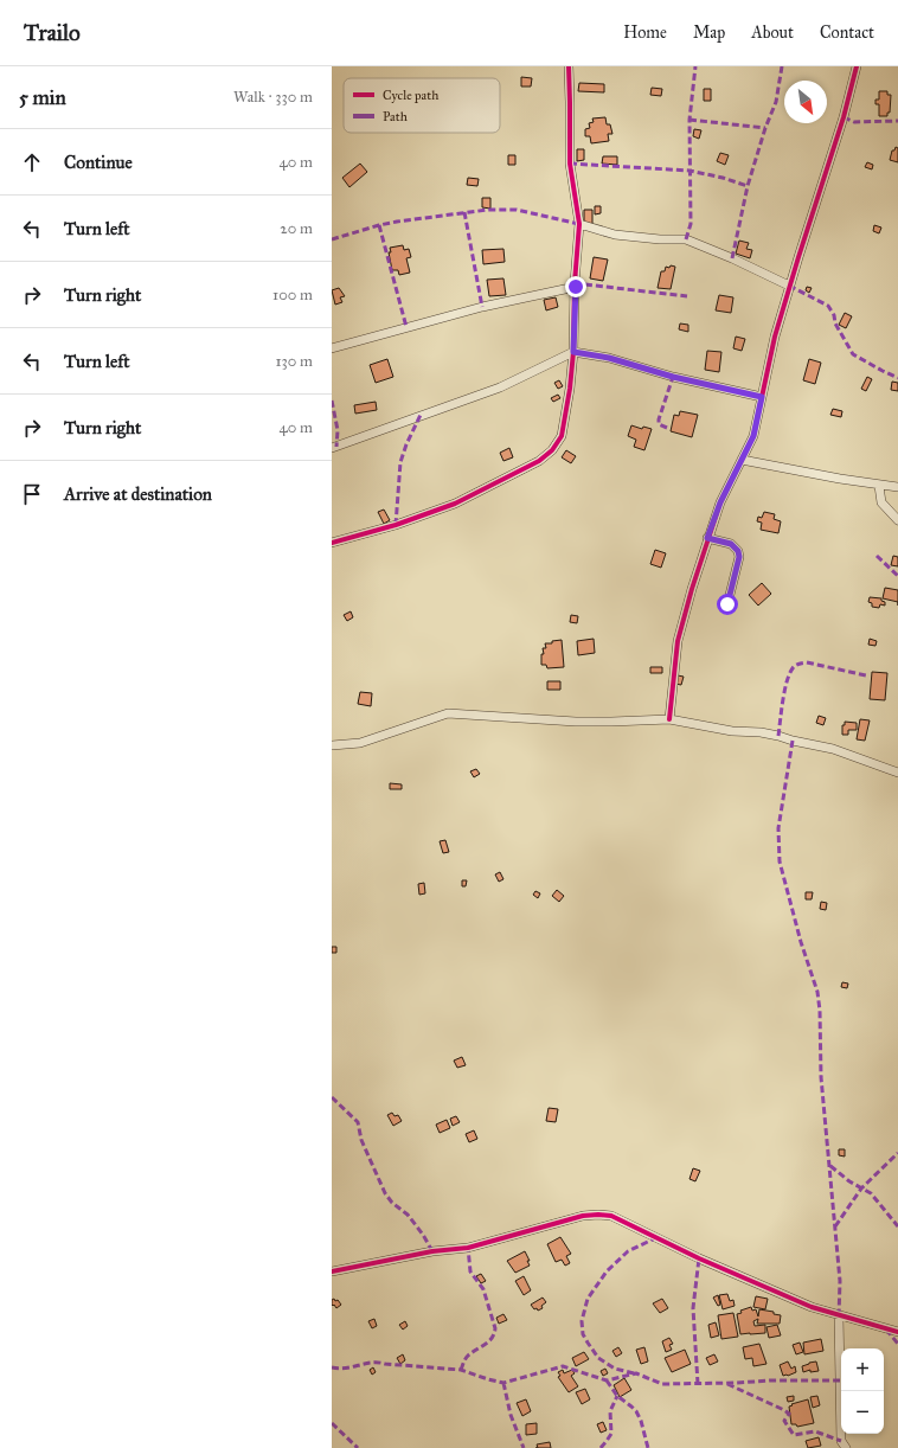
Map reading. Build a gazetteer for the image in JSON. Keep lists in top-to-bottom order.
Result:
{
  "legend": ["Cycle path", "Path"],
  "north": "bottom right",
  "page": {
    "header": "Trailo",
    "nav": [
      "Home",
      "Map",
      "About",
      "Contact"
    ],
    "heading": ["5 min", "Walk · 330 m"],
    "list": [
      ["Continue", "40 m"],
      ["Turn left", "20 m"],
      ["Turn right", "100 m"],
      ["Turn left", "130 m"],
      ["Turn right", "40 m"],
      "Arrive at destination"
    ],
    "map_buttons": ["+", "−"]
  }
}
